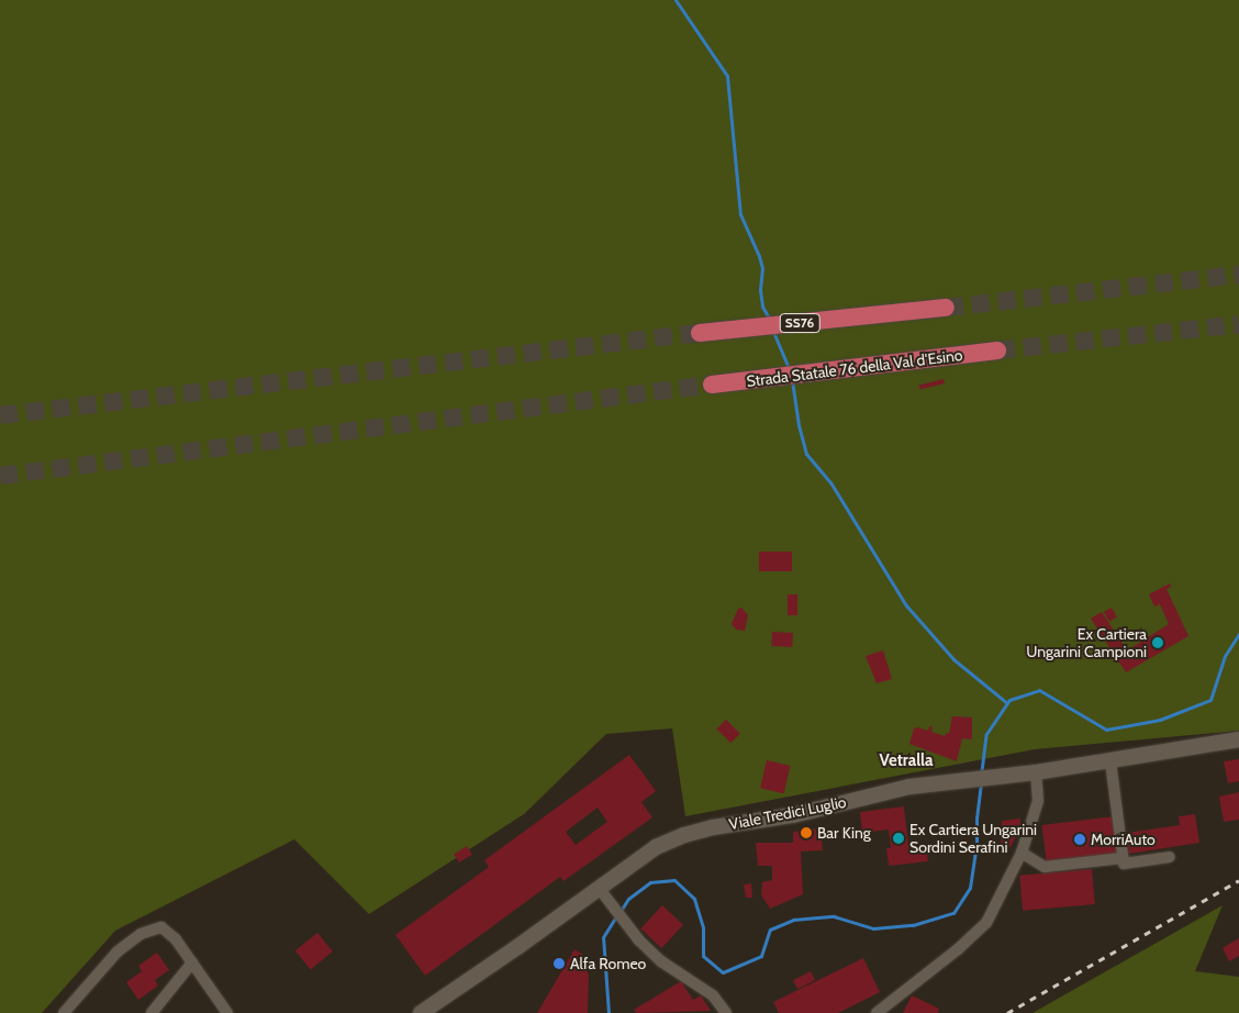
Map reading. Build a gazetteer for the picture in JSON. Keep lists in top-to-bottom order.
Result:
{
  "streets": {
    "highway": ["SS76", "Strada Statale 76 della Val d'Esino"],
    "main road": ["Viale Tredici Luglio"]
  },
  "districts": ["Vetralla"],
  "places": [
    "Ex Cartiera Ungarini Campioni",
    "Bar King",
    "Ex Cartiera Ungarini Sordini Serafini",
    "MorriAuto",
    "Alfa Romeo"
  ]
}
